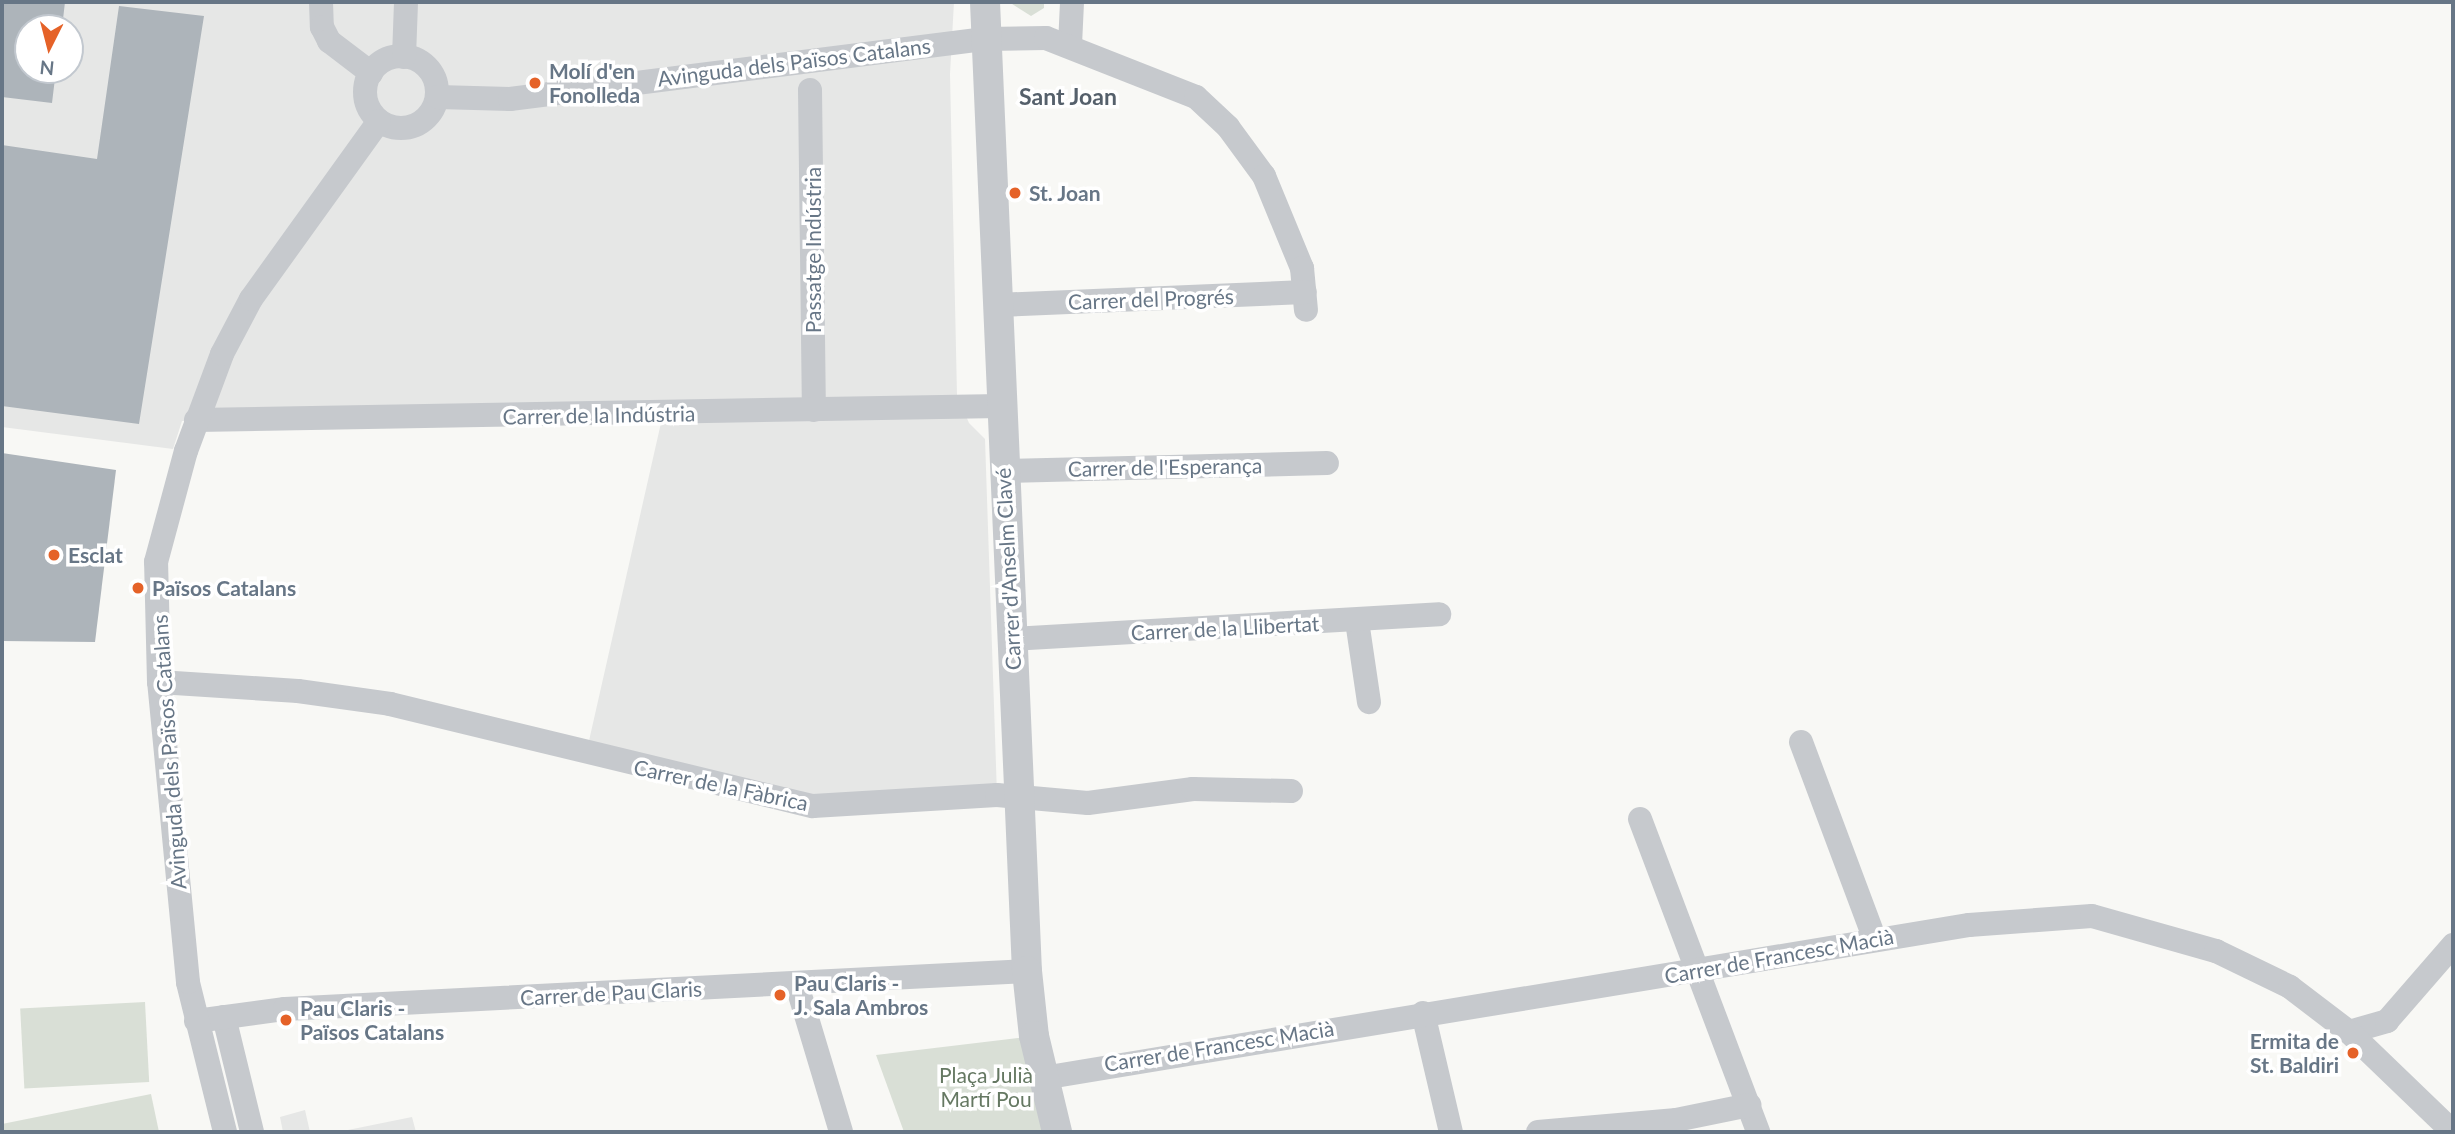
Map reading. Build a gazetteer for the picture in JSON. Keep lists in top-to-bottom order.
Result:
{
  "streets": {
    "street": [
      "Avinguda dels Països Catalans",
      "Passatge Indústria",
      "Carrer del Progrés",
      "Carrer de la Indústria",
      "Carrer de l'Esperança",
      "Carrer d'Anselm Clavé",
      "Carrer de la Llibertat",
      "Carrer de la Fàbrica",
      "Carrer de Francesc Macià",
      "Carrer de Pau Claris"
    ]
  },
  "crossings": [
    ["Avinguda dels Països Catalans", "Carrer del Progrés"],
    ["Avinguda dels Països Catalans", "Carrer de la Indústria"],
    ["Avinguda dels Països Catalans", "Carrer d'Anselm Clavé"],
    ["Avinguda dels Països Catalans", "Carrer de la Fàbrica"],
    ["Avinguda dels Països Catalans", "Carrer de Pau Claris"],
    ["Passatge Indústria", "Carrer de la Indústria"],
    ["Carrer del Progrés", "Carrer d'Anselm Clavé"],
    ["Carrer de la Indústria", "Carrer d'Anselm Clavé"],
    ["Carrer de l'Esperança", "Carrer d'Anselm Clavé"],
    ["Carrer d'Anselm Clavé", "Carrer de la Llibertat"],
    ["Carrer d'Anselm Clavé", "Carrer de la Fàbrica"],
    ["Carrer d'Anselm Clavé", "Carrer de Francesc Macià"],
    ["Carrer d'Anselm Clavé", "Carrer de Pau Claris"]
  ],
  "districts": ["Sant Joan"],
  "parks": ["Plaça Julià Martí Pou"],
  "places": [
    "Molí d'en Fonolleda",
    "St. Joan",
    "Esclat",
    "Països Catalans",
    "Pau Claris - J. Sala Ambros",
    "Pau Claris - Països Catalans",
    "Ermita de St. Baldiri"
  ],
  "north": "bottom"
}
